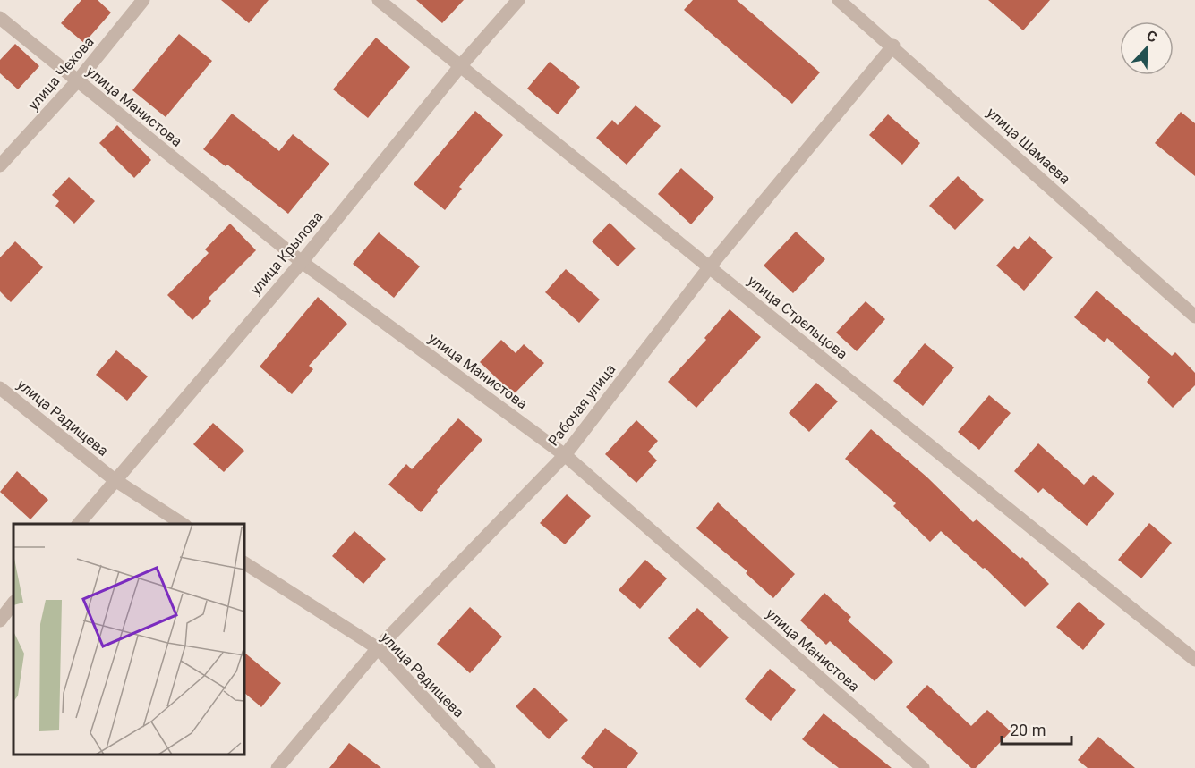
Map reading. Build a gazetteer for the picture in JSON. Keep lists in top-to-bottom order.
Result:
{
  "streets": {
    "street": [
      "улица Чехова",
      "улица Манистова",
      "улица Шамаева",
      "улица Крылова",
      "улица Стрельцова",
      "Рабочая улица",
      "улица Радищева"
    ]
  },
  "crossings": [
    ["улица Чехова", "улица Манистова"],
    ["улица Манистова", "улица Крылова"],
    ["улица Манистова", "Рабочая улица"],
    ["улица Шамаева", "Рабочая улица"],
    ["улица Крылова", "улица Стрельцова"],
    ["улица Крылова", "улица Радищева"],
    ["улица Стрельцова", "Рабочая улица"],
    ["Рабочая улица", "улица Радищева"]
  ],
  "scale_bar": "20 m",
  "north": "top right"
}
